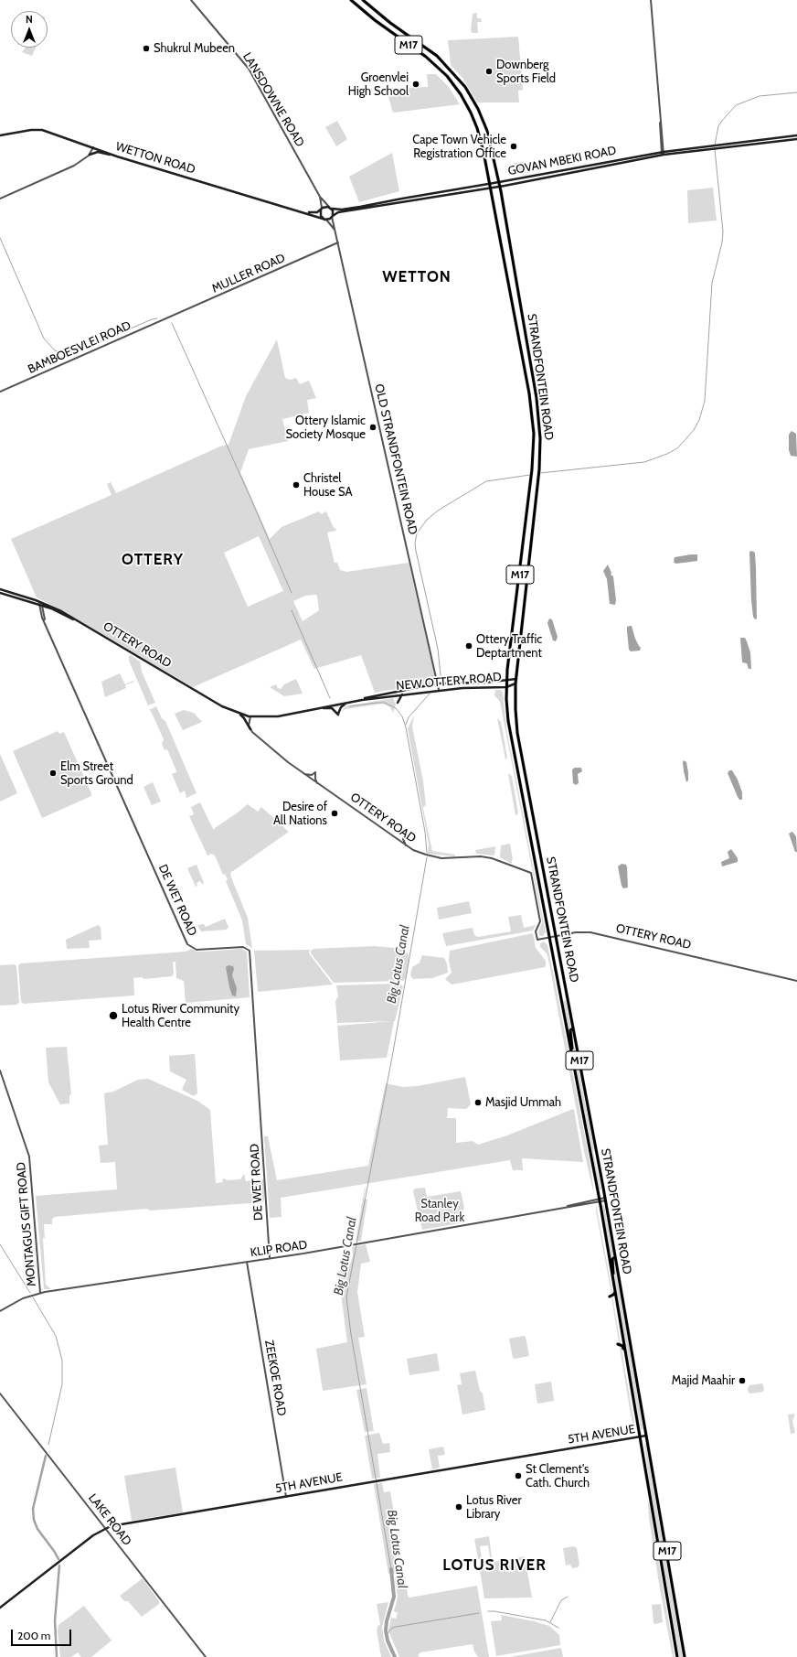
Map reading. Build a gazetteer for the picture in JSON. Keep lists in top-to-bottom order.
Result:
{
  "streets": {
    "main road": [
      "M17",
      "WETTON ROAD",
      "GOVAN MBEKI ROAD",
      "STRANDFONTEIN ROAD",
      "OTTERY ROAD",
      "NEW OTTERY ROAD",
      "5TH AVENUE"
    ],
    "street": [
      "LANSDOWNE ROAD",
      "MULLER ROAD",
      "BAMBOESVLEI ROAD",
      "OLD STRANDFONTEIN ROAD",
      "DE WET ROAD",
      "MONTAGUS GIFT ROAD",
      "KLIP ROAD",
      "ZEEKOE ROAD",
      "LAKE ROAD"
    ]
  },
  "crossings": [
    ["M17", "GOVAN MBEKI ROAD"],
    ["M17", "STRANDFONTEIN ROAD"],
    ["LANSDOWNE ROAD", "WETTON ROAD"],
    ["LANSDOWNE ROAD", "GOVAN MBEKI ROAD"],
    ["LANSDOWNE ROAD", "OLD STRANDFONTEIN ROAD"],
    ["WETTON ROAD", "GOVAN MBEKI ROAD"],
    ["WETTON ROAD", "OLD STRANDFONTEIN ROAD"],
    ["GOVAN MBEKI ROAD", "STRANDFONTEIN ROAD"],
    ["GOVAN MBEKI ROAD", "OLD STRANDFONTEIN ROAD"],
    ["MULLER ROAD", "BAMBOESVLEI ROAD"],
    ["MULLER ROAD", "OLD STRANDFONTEIN ROAD"],
    ["STRANDFONTEIN ROAD", "OTTERY ROAD"],
    ["STRANDFONTEIN ROAD", "NEW OTTERY ROAD"],
    ["STRANDFONTEIN ROAD", "KLIP ROAD"],
    ["STRANDFONTEIN ROAD", "5TH AVENUE"],
    ["OLD STRANDFONTEIN ROAD", "NEW OTTERY ROAD"],
    ["OTTERY ROAD", "NEW OTTERY ROAD"],
    ["OTTERY ROAD", "DE WET ROAD"],
    ["DE WET ROAD", "KLIP ROAD"],
    ["MONTAGUS GIFT ROAD", "KLIP ROAD"],
    ["KLIP ROAD", "ZEEKOE ROAD"],
    ["ZEEKOE ROAD", "5TH AVENUE"],
    ["5TH AVENUE", "LAKE ROAD"]
  ],
  "districts": ["WETTON", "OTTERY", "LOTUS RIVER"],
  "water": ["Big Lotus Canal"],
  "parks": ["Stanley Road Park"],
  "places": [
    "Shukrul Mubeen",
    "Downberg Sports Field",
    "Groenvlei High School",
    "Cape Town Vehicle Registration Office",
    "Ottery Islamic Society Mosque",
    "Christel House SA",
    "Ottery Traffic Deptartment",
    "Elm Street Sports Ground",
    "Desire of All Nations",
    "Lotus River Community Health Centre",
    "Masjid Ummah",
    "Majid Maahir",
    "St Clement's Cath. Church",
    "Lotus River Library"
  ],
  "scale_bar": "200 m",
  "north": "top"
}
